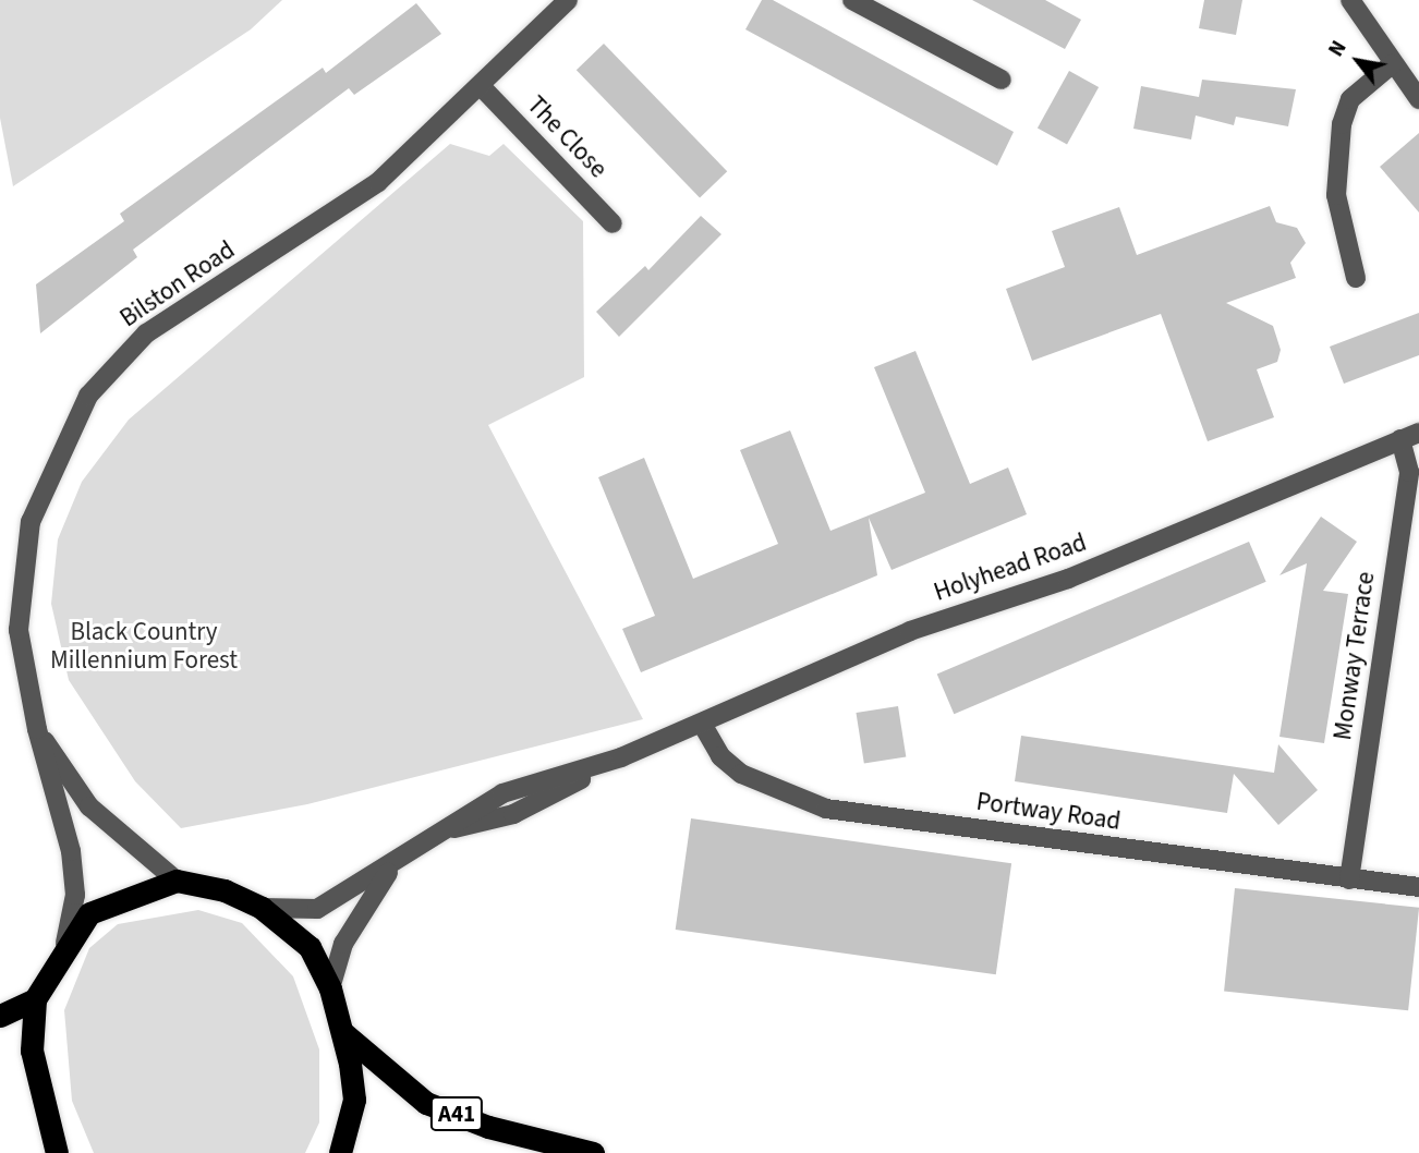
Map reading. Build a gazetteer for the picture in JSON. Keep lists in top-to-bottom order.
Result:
{
  "streets": {
    "highway": ["A41"],
    "street": [
      "The Close",
      "Bilston Road",
      "Holyhead Road",
      "Monway Terrace",
      "Portway Road"
    ]
  },
  "crossings": [
    ["The Close", "Bilston Road"],
    ["Holyhead Road", "Monway Terrace"],
    ["Holyhead Road", "Portway Road"],
    ["Monway Terrace", "Portway Road"]
  ],
  "parks": ["Black Country Millennium Forest"],
  "north": "top left"
}
